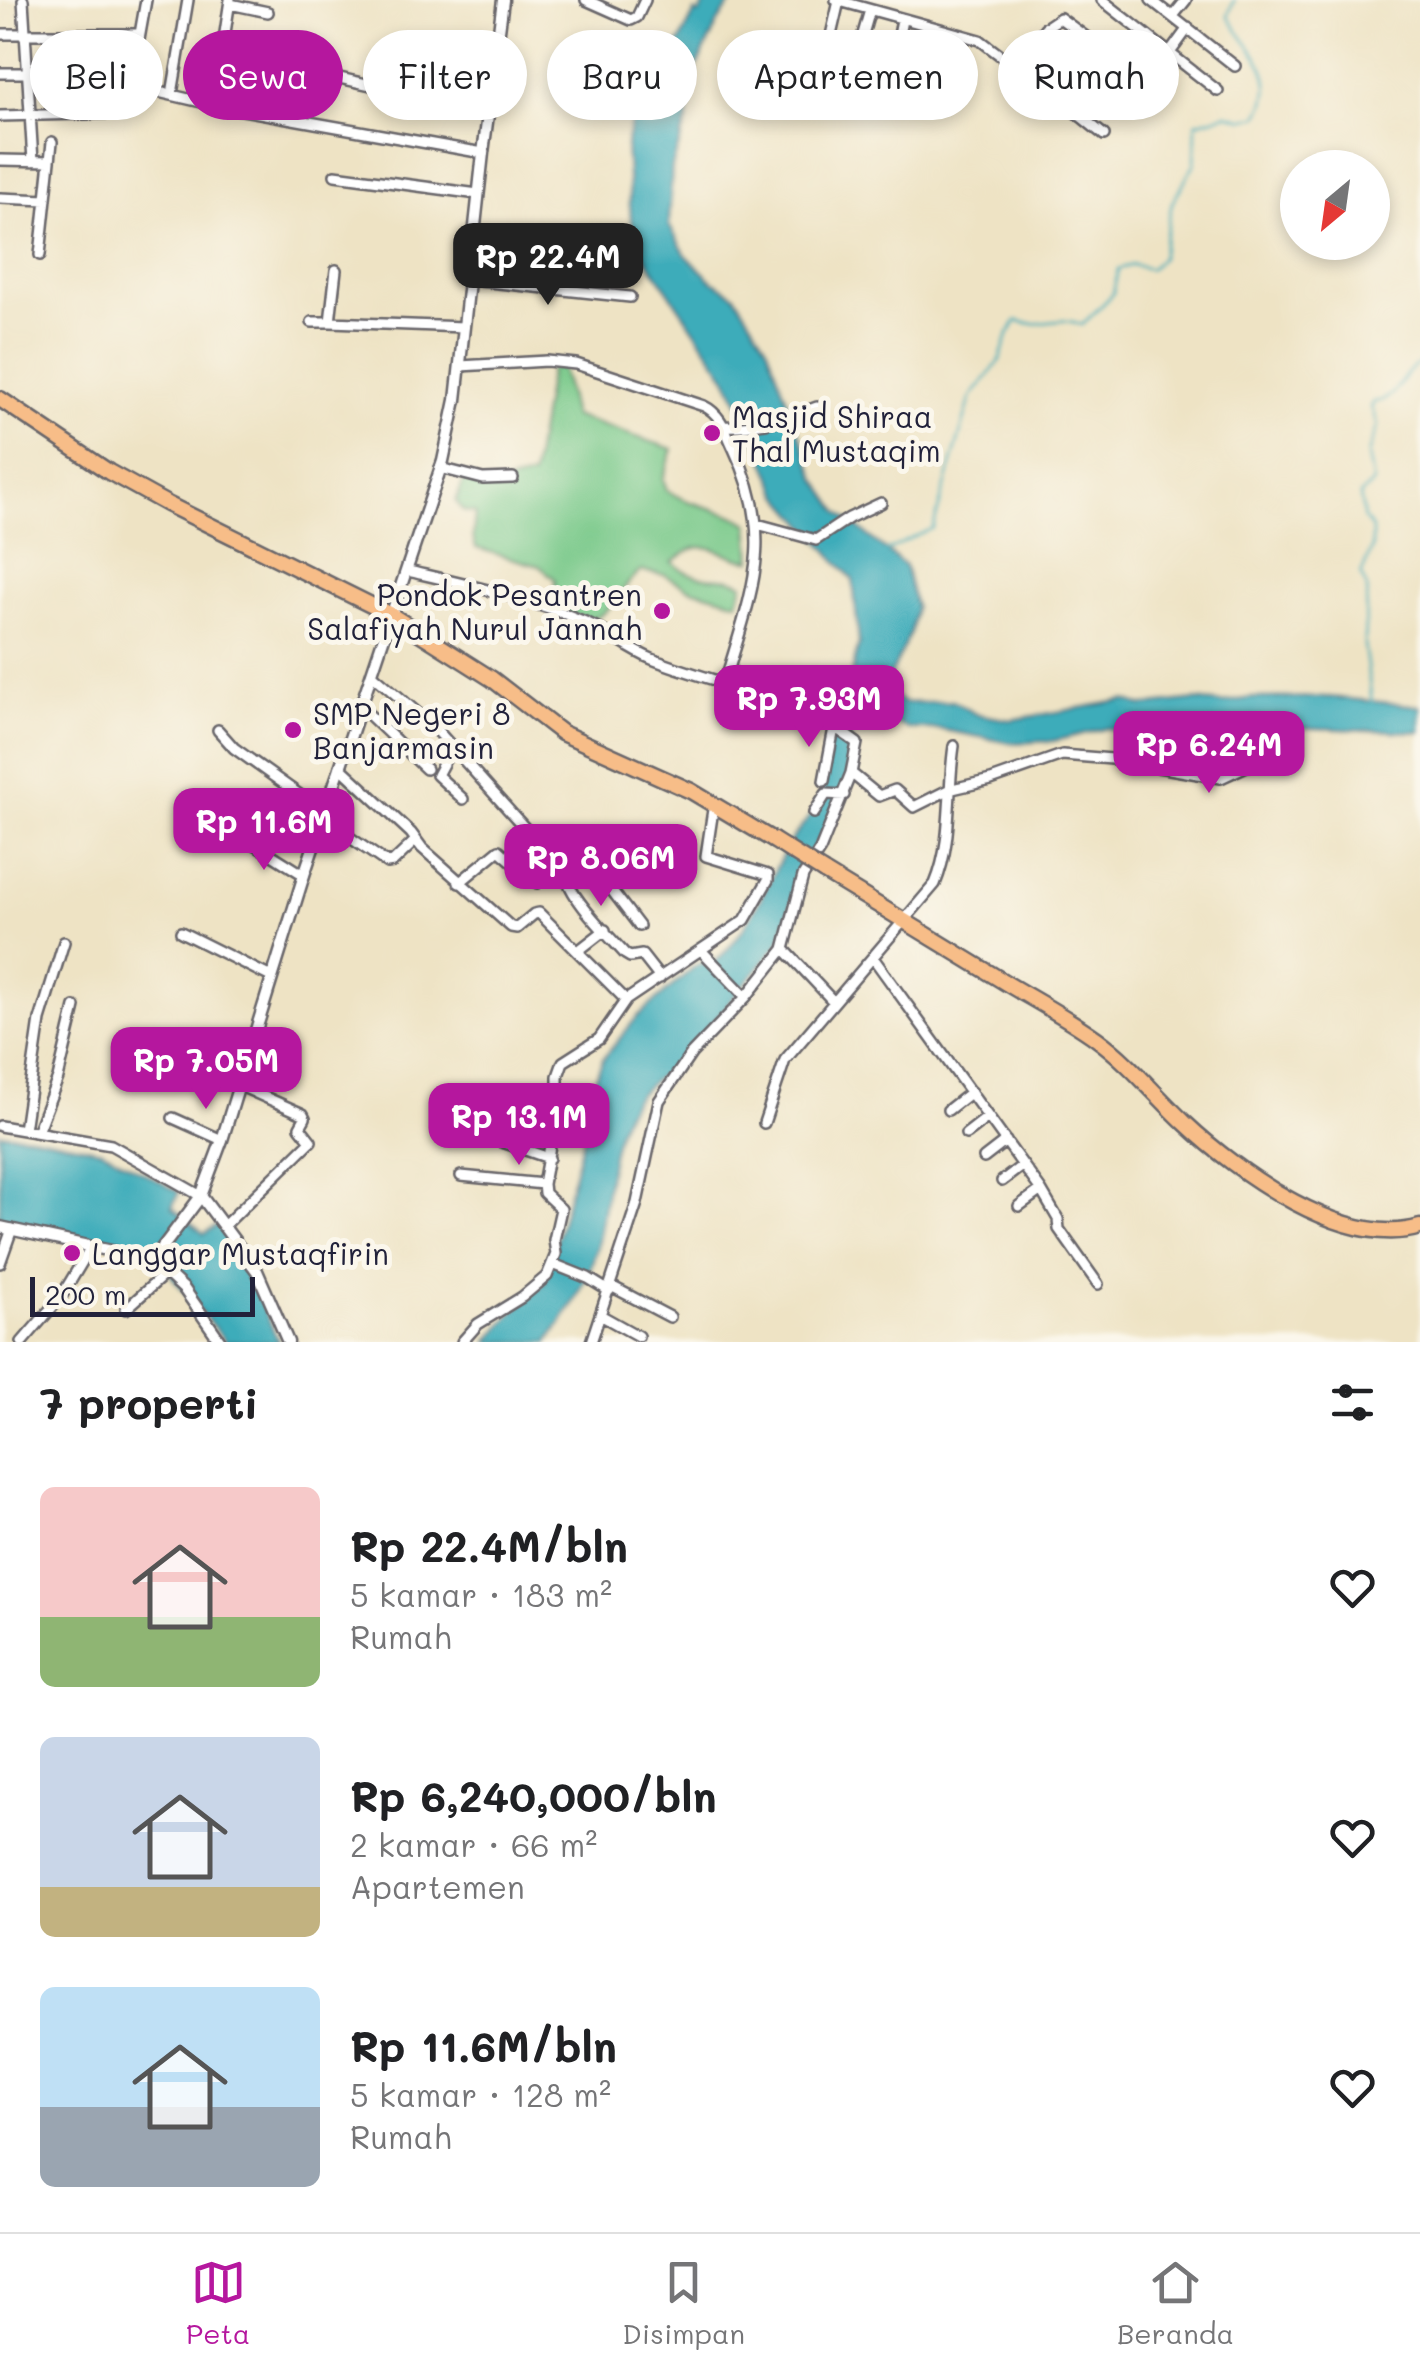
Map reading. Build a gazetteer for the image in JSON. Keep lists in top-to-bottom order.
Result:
{
  "places": [
    "Masjid Shiraa Thal Mustaqim",
    "Pondok Pesantren Salafiyah Nurul Jannah",
    "SMP Negeri 8 Banjarmasin",
    "Langgar Mustaqfirin"
  ],
  "scale_bar": "200 m",
  "north": "bottom left",
  "page": {
    "chip": [
      "Beli",
      "Sewa",
      "Filter",
      "Baru",
      "Apartemen",
      "Rumah"
    ],
    "price": [
      "Rp 22.4M",
      "Rp 7.93M",
      "Rp 6.24M",
      "Rp 11.6M",
      "Rp 8.06M",
      "Rp 7.05M",
      "Rp 13.1M"
    ],
    "scale": "200 m",
    "heading": "7 properti",
    "list": [
      {
        "name": "Rp 22.4M/bln",
        "note": "5 kamar · 183 m² · Rumah"
      },
      {
        "name": "Rp 6,240,000/bln",
        "note": "2 kamar · 66 m² · Apartemen"
      },
      {
        "name": "Rp 11.6M/bln",
        "note": "5 kamar · 128 m² · Rumah"
      }
    ],
    "tabs": ["Peta", "Disimpan", "Beranda"]
  }
}
